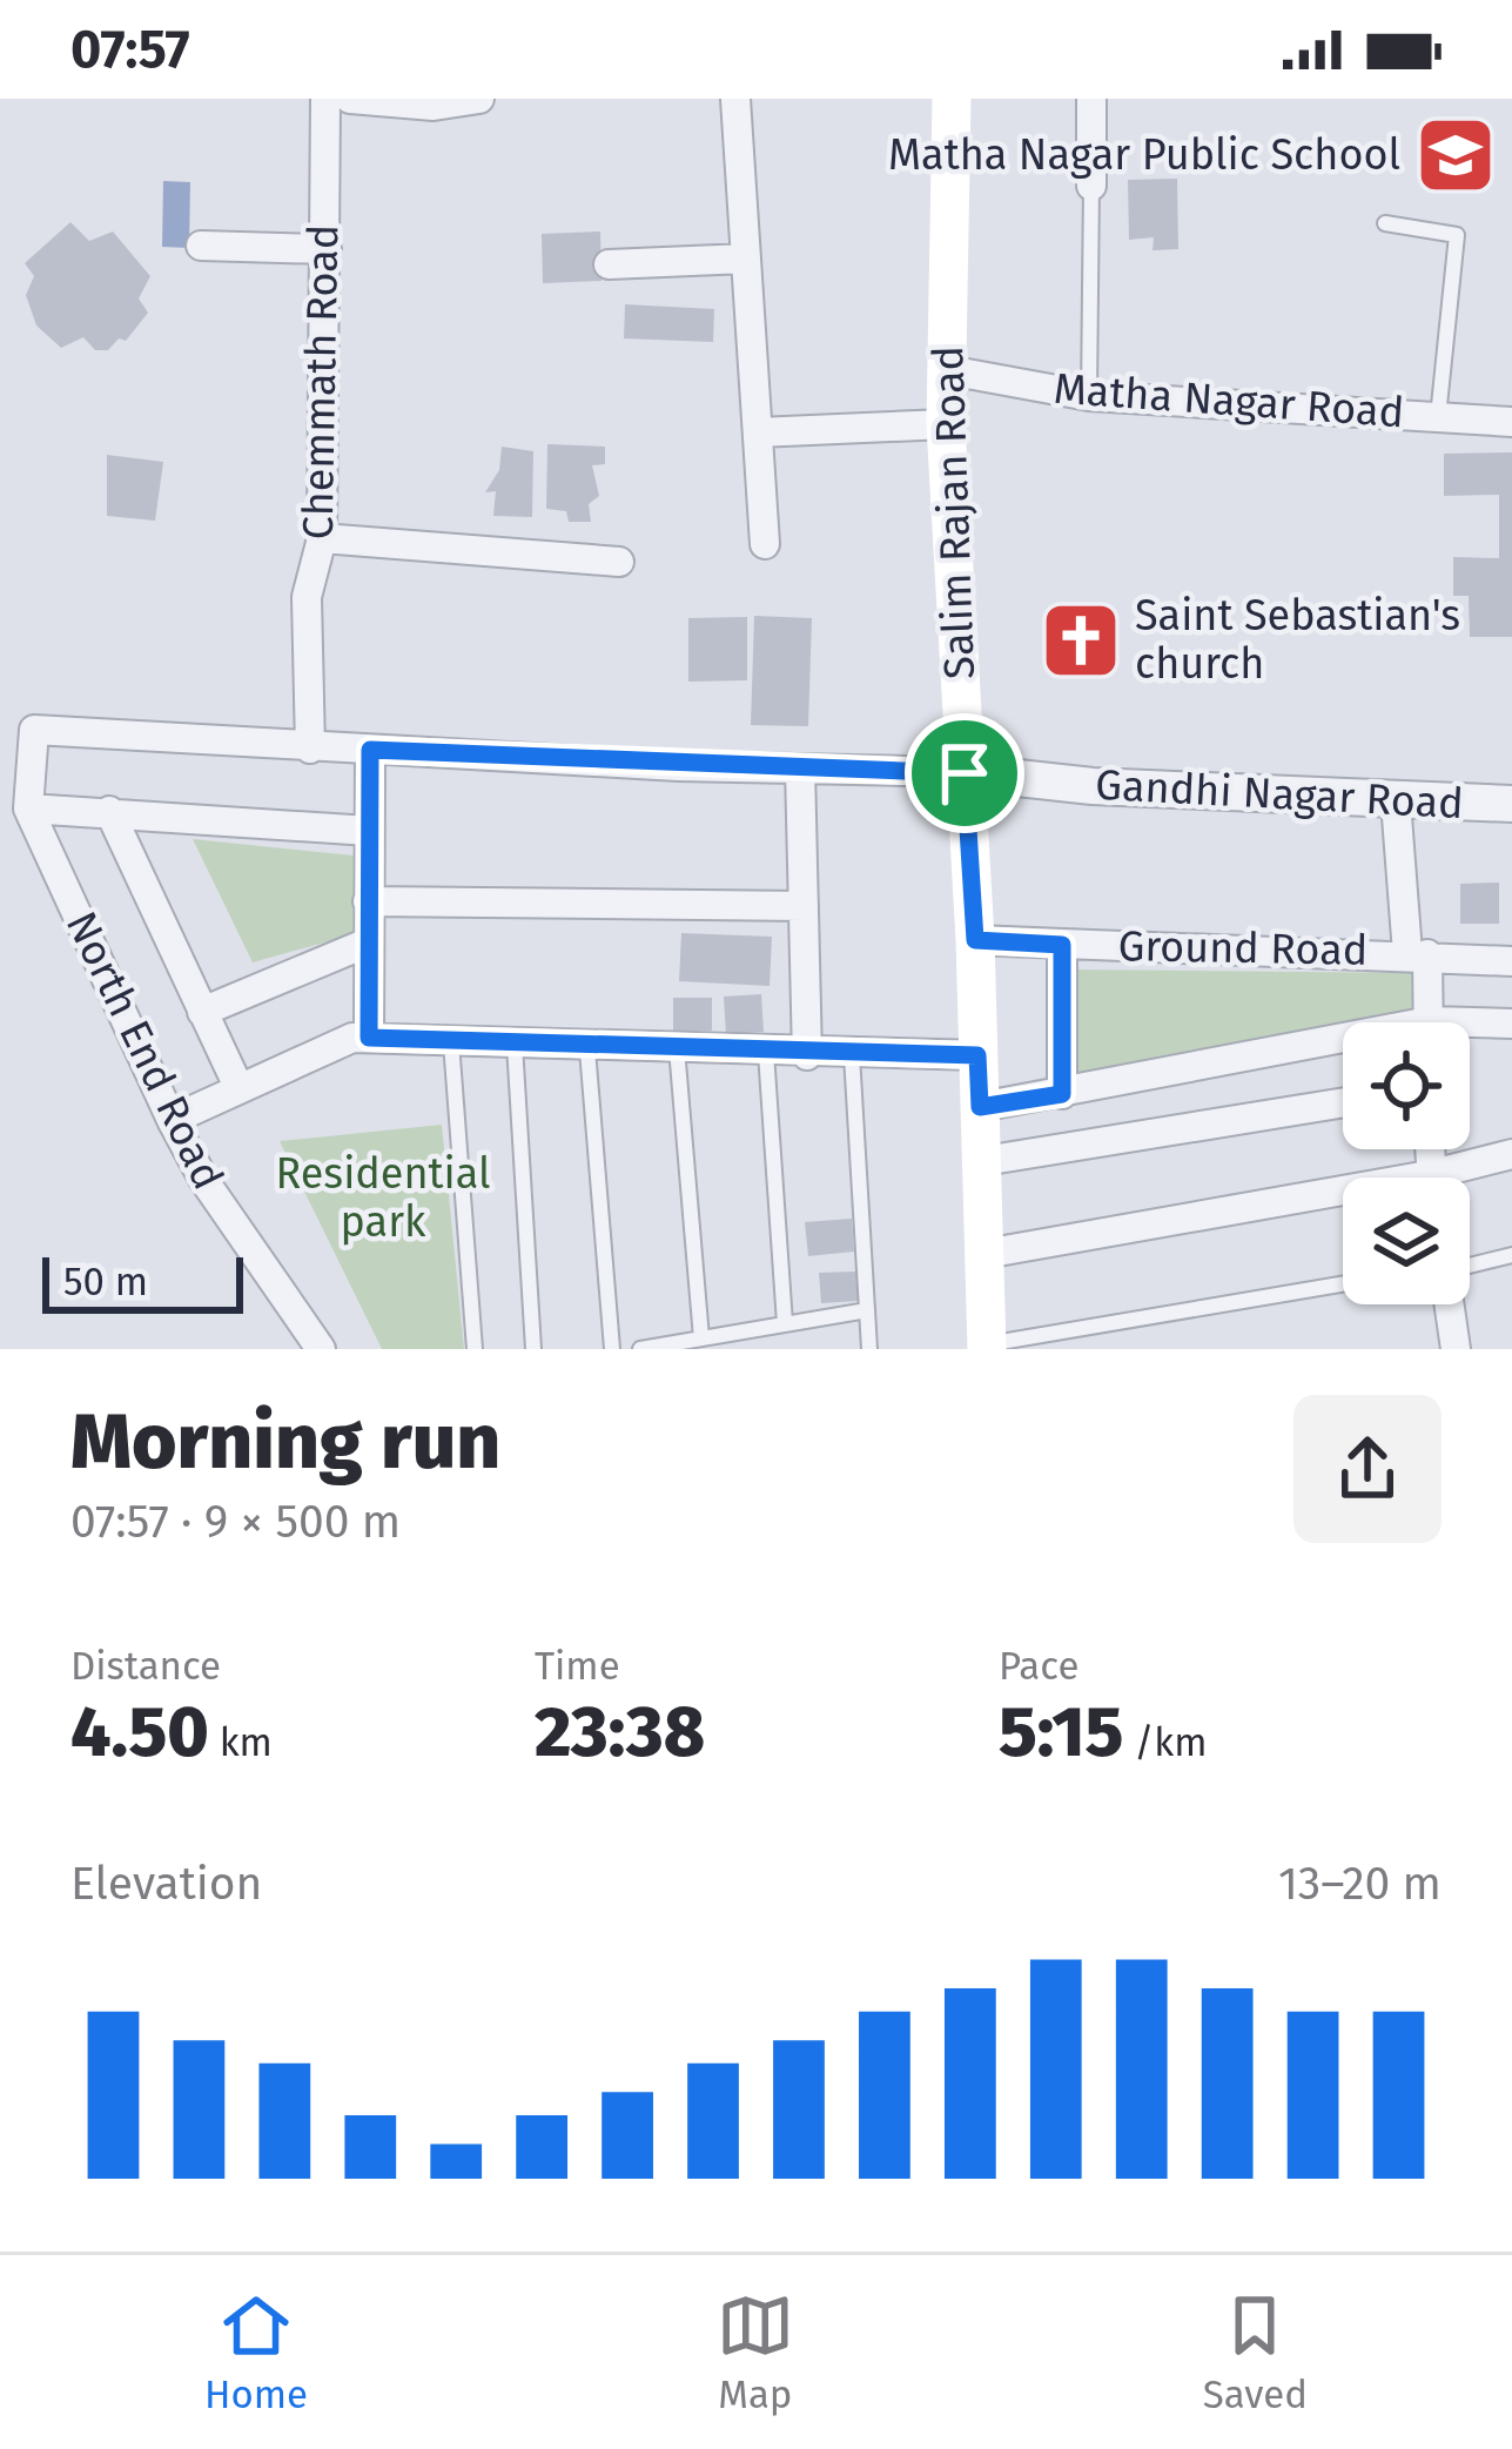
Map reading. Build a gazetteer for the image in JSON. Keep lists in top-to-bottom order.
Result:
{
  "streets": {
    "main road": ["Salim Rajan Road"],
    "street": [
      "Chemmath Road",
      "Matha Nagar Road",
      "Gandhi Nagar Road",
      "Ground Road",
      "North End Road"
    ]
  },
  "crossings": [
    ["Chemmath Road", "Gandhi Nagar Road"],
    ["Matha Nagar Road", "Salim Rajan Road"],
    ["Salim Rajan Road", "Gandhi Nagar Road"],
    ["Salim Rajan Road", "Ground Road"],
    ["Gandhi Nagar Road", "North End Road"]
  ],
  "parks": ["Residential park"],
  "places": {
    "school or university": ["Matha Nagar Public School"],
    "church": ["Saint Sebastian's church"]
  },
  "scale_bar": "50 m",
  "page": {
    "status": "07:57",
    "scale": "50 m",
    "heading": ["Morning run", "07:57 · 9 × 500 m"],
    "stats": [
      ["Distance", "4.50 km"],
      ["Time", "23:38"],
      ["Pace", "5:15 /km"]
    ],
    "chart": ["Elevation", "13–20 m"],
    "tabs": ["Home", "Map", "Saved"]
  }
}
